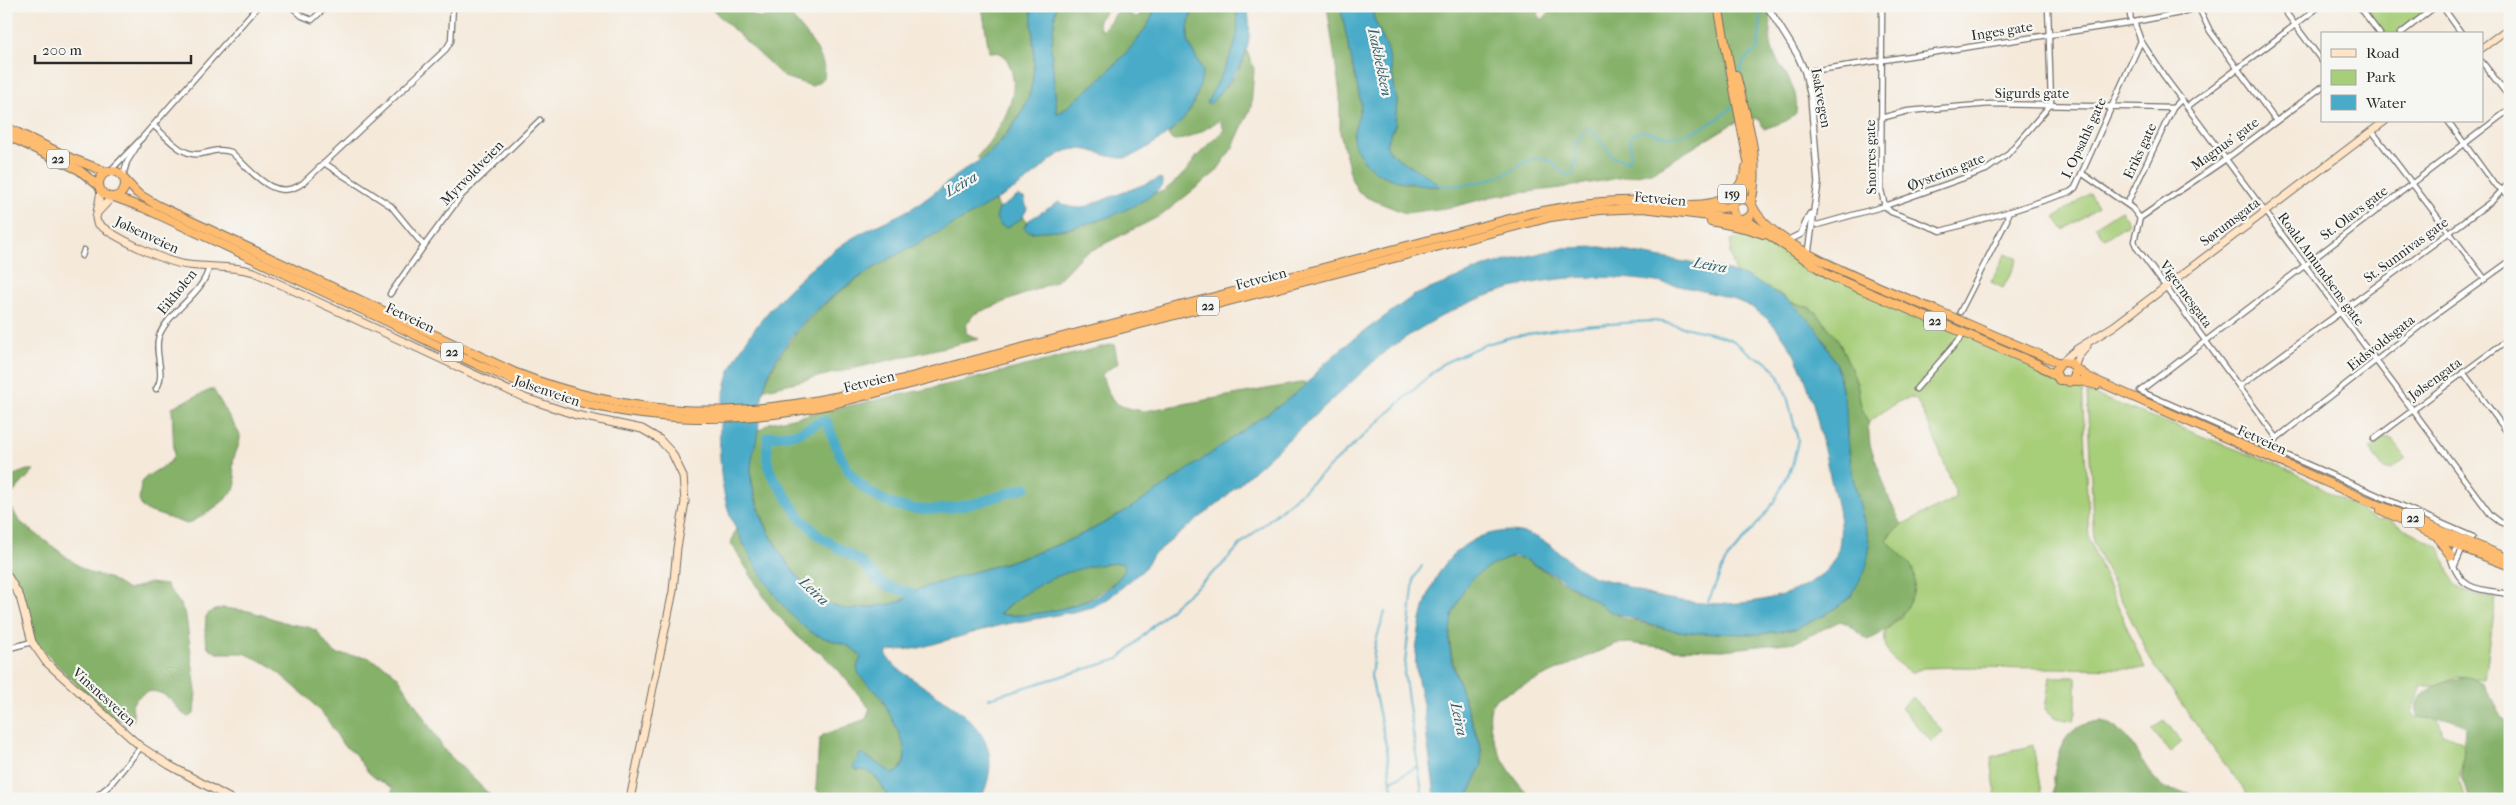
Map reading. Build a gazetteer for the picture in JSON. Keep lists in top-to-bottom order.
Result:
{
  "streets": {
    "highway": ["22", "159", "Fetveien"],
    "main road": ["Sørumsgata", "Jølsenveien", "Vinsnesveien"],
    "street": [
      "Inges gate",
      "Sigurds gate",
      "Isakvegen",
      "I. Opsahls gate",
      "Magnus' gate",
      "Eriks gate",
      "Snorres gate",
      "Øysteins gate",
      "Myrvoldveien",
      "St. Olavs gate",
      "St. Sunnivas gate",
      "Roald Amundsens gate",
      "Eikholen",
      "Vigernesgata",
      "Eidsvoldsgata",
      "Jølsengata"
    ]
  },
  "crossings": [
    ["Inges gate", "Isakvegen"],
    ["Inges gate", "Snorres gate"],
    ["Inges gate", "Roald Amundsens gate"],
    ["Sigurds gate", "I. Opsahls gate"],
    ["Sigurds gate", "Eriks gate"],
    ["Sigurds gate", "Snorres gate"],
    ["Sigurds gate", "Øysteins gate"],
    ["Isakvegen", "22"],
    ["I. Opsahls gate", "Snorres gate"],
    ["I. Opsahls gate", "Roald Amundsens gate"],
    ["Magnus' gate", "Roald Amundsens gate"],
    ["Magnus' gate", "Vigernesgata"],
    ["Snorres gate", "Øysteins gate"],
    ["22", "159"],
    ["22", "Fetveien"],
    ["22", "Sørumsgata"],
    ["22", "Jølsenveien"],
    ["159", "Fetveien"],
    ["Fetveien", "Sørumsgata"],
    ["Fetveien", "Jølsenveien"],
    ["St. Olavs gate", "Roald Amundsens gate"],
    ["St. Olavs gate", "Vigernesgata"],
    ["St. Olavs gate", "Eidsvoldsgata"],
    ["Sørumsgata", "Roald Amundsens gate"],
    ["Sørumsgata", "Vigernesgata"],
    ["Jølsenveien", "Eikholen"],
    ["St. Sunnivas gate", "Roald Amundsens gate"],
    ["St. Sunnivas gate", "Vigernesgata"],
    ["Roald Amundsens gate", "Eidsvoldsgata"],
    ["Roald Amundsens gate", "Jølsengata"],
    ["Vigernesgata", "Eidsvoldsgata"]
  ],
  "water": ["Isakbekken", "Leira"],
  "legend": ["Road", "Park", "Water"],
  "scale_bar": "200 m"
}
